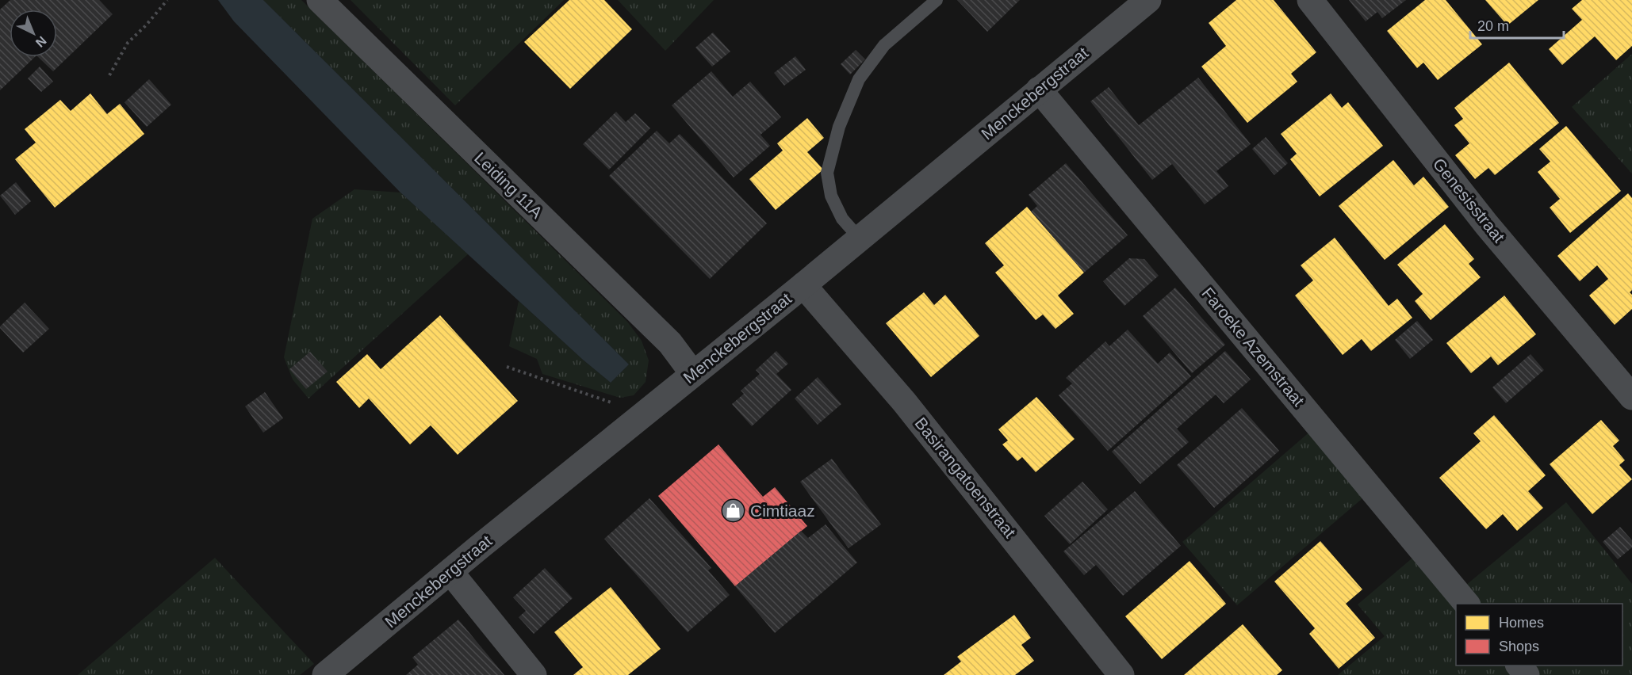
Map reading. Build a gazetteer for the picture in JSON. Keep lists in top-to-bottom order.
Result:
{
  "streets": {
    "street": [
      "Menckebergstraat",
      "Leiding 11A",
      "Genesisstraat",
      "Faroeke Azemstraat",
      "Basirangatoenstraat"
    ]
  },
  "crossings": [
    ["Menckebergstraat", "Leiding 11A"],
    ["Menckebergstraat", "Faroeke Azemstraat"],
    ["Menckebergstraat", "Basirangatoenstraat"]
  ],
  "places": {
    "shop": ["Cimtiaaz"]
  },
  "legend": ["Homes", "Shops"],
  "scale_bar": "20 m",
  "north": "bottom right"
}
